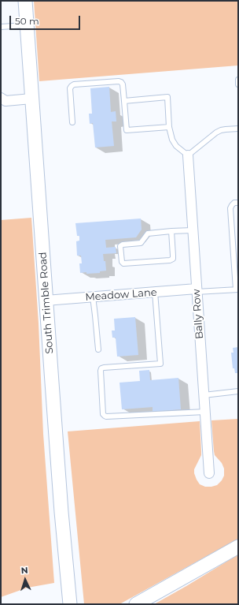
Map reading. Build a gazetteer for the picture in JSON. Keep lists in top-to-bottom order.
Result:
{
  "streets": {
    "main road": ["South Trimble Road"],
    "street": ["Meadow Lane", "Bally Row"]
  },
  "crossings": [
    ["Meadow Lane", "South Trimble Road"],
    ["Meadow Lane", "Bally Row"]
  ],
  "scale_bar": "50 m",
  "north": "top"
}
